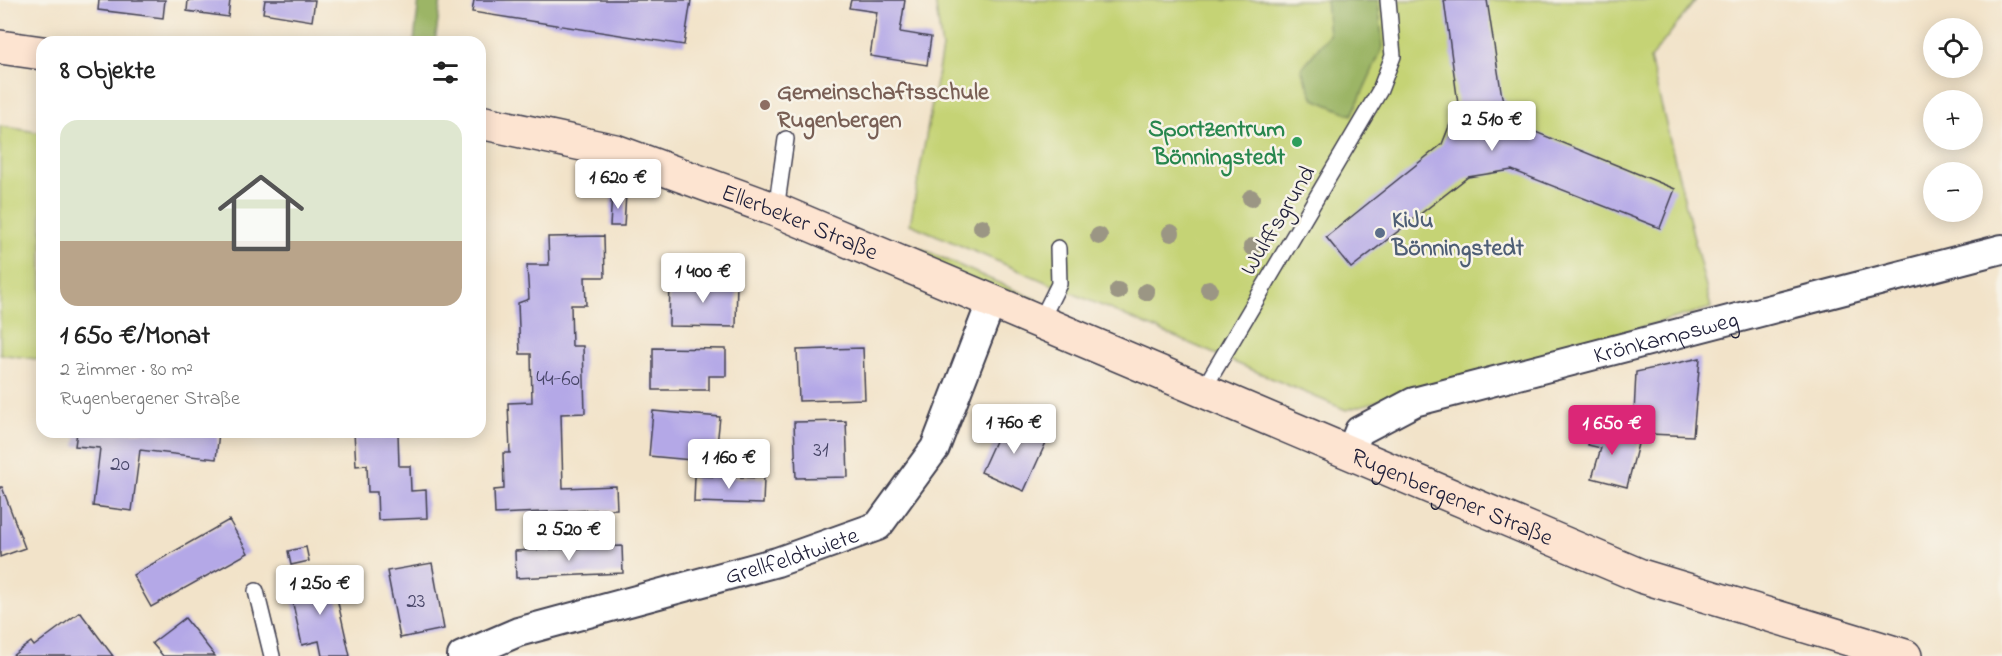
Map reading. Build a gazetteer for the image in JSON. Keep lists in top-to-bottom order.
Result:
{
  "streets": {
    "main road": ["Ellerbeker Straße", "Rugenbergener Straße"],
    "street": ["Krönkampsweg", "Grellfeldtwiete"],
    "lane": ["Wulffsgrund"]
  },
  "crossings": [
    ["Wulffsgrund", "Rugenbergener Straße"],
    ["Ellerbeker Straße", "Rugenbergener Straße"],
    ["Ellerbeker Straße", "Grellfeldtwiete"],
    ["Krönkampsweg", "Rugenbergener Straße"],
    ["Rugenbergener Straße", "Grellfeldtwiete"]
  ],
  "places": ["Gemeinschaftsschule Rugenbergen", "Sportzentrum Bönningstedt", "KiJu Bönningstedt"],
  "house_numbers": [
    "44-60",
    "31",
    "20",
    "23"
  ],
  "page": {
    "map_buttons": ["+", "−"],
    "heading": "8 Objekte",
    "price": [
      "2 510 €",
      "1 620 €",
      "1 400 €",
      "1 760 €",
      "1 650 €",
      "1 160 €",
      "2 520 €",
      "1 250 €"
    ],
    "list": [
      {
        "name": "1 650 €/Monat",
        "note": "2 Zimmer · 80 m² · Rugenbergener Straße"
      }
    ]
  }
}
